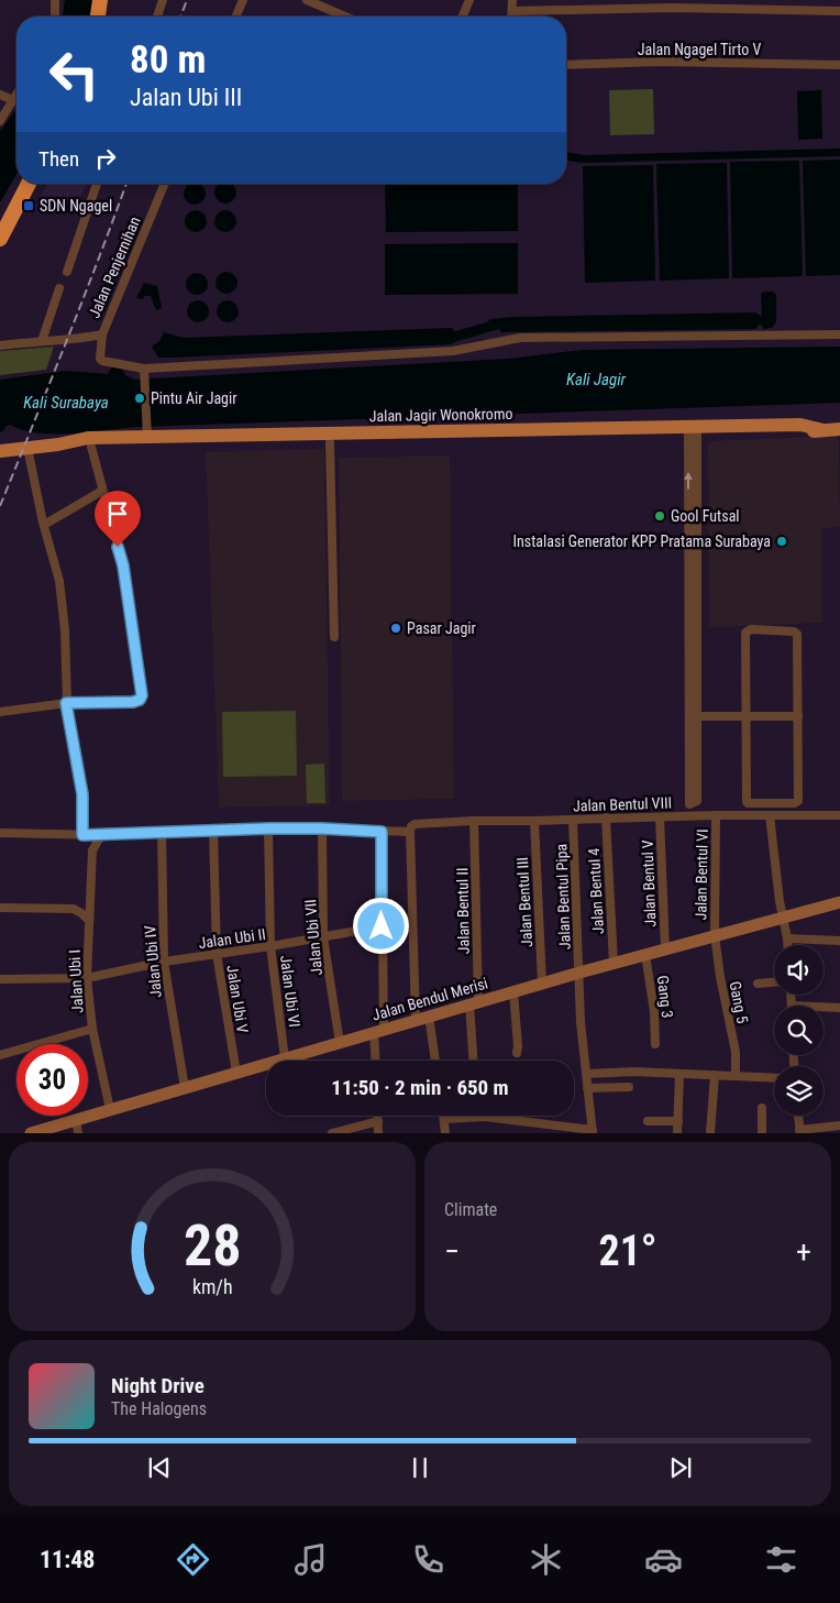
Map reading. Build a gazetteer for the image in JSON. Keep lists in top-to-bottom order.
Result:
{
  "streets": {
    "main road": ["Jalan Jagir Wonokromo"],
    "street": [
      "Jalan Ngagel Tirto V",
      "Jalan Penjernihan",
      "Jalan Bentul VIII",
      "Jalan Bentul VI",
      "Jalan Bentul V",
      "Jalan Bentul 4",
      "Jalan Bentul Pipa",
      "Jalan Bentul III",
      "Jalan Bentul II",
      "Jalan Ubi VII",
      "Jalan Ubi II",
      "Jalan Ubi IV",
      "Jalan Ubi I",
      "Jalan Ubi VI",
      "Gang 3",
      "Jalan Ubi V",
      "Jalan Bendul Merisi",
      "Gang 5"
    ]
  },
  "crossings": [
    ["Jalan Bentul VIII", "Jalan Bentul VI"],
    ["Jalan Bentul VIII", "Jalan Bentul V"],
    ["Jalan Bentul VIII", "Jalan Bentul 4"],
    ["Jalan Bentul VIII", "Jalan Bentul Pipa"],
    ["Jalan Bentul VIII", "Jalan Bentul III"],
    ["Jalan Bentul VIII", "Jalan Bentul II"],
    ["Jalan Bentul VI", "Jalan Bendul Merisi"],
    ["Jalan Bentul VI", "Gang 5"],
    ["Jalan Bentul V", "Jalan Bendul Merisi"],
    ["Jalan Bentul 4", "Jalan Bendul Merisi"],
    ["Jalan Bentul Pipa", "Jalan Bendul Merisi"],
    ["Jalan Bentul III", "Jalan Bendul Merisi"],
    ["Jalan Bentul II", "Jalan Bendul Merisi"],
    ["Jalan Ubi VII", "Jalan Ubi II"],
    ["Jalan Ubi VII", "Jalan Bendul Merisi"],
    ["Jalan Ubi II", "Jalan Ubi IV"],
    ["Jalan Ubi II", "Jalan Ubi I"],
    ["Jalan Ubi II", "Jalan Ubi VI"],
    ["Jalan Ubi II", "Jalan Ubi V"],
    ["Jalan Ubi IV", "Jalan Bendul Merisi"],
    ["Jalan Ubi I", "Jalan Bendul Merisi"],
    ["Jalan Ubi VI", "Jalan Bendul Merisi"],
    ["Gang 3", "Jalan Bendul Merisi"],
    ["Jalan Ubi V", "Jalan Bendul Merisi"],
    ["Jalan Bendul Merisi", "Gang 5"]
  ],
  "water": ["Kali Jagir", "Kali Surabaya"],
  "places": {
    "transit": ["SDN Ngagel"],
    "other": [
      "Pintu Air Jagir",
      "Gool Futsal",
      "Instalasi Generator KPP Pratama Surabaya",
      "Pasar Jagir"
    ]
  },
  "page": {
    "turn": ["80 m", "Jalan Ubi III"],
    "then": "Then",
    "limit": "30",
    "trip": "11:50 · 2 min · 650 m",
    "tile": "Climate",
    "heat": ["−", "21°", "+"],
    "song": ["Night Drive", "The Halogens"],
    "tabs": "11:48",
    "gauge": ["28", "km/h"]
  }
}
